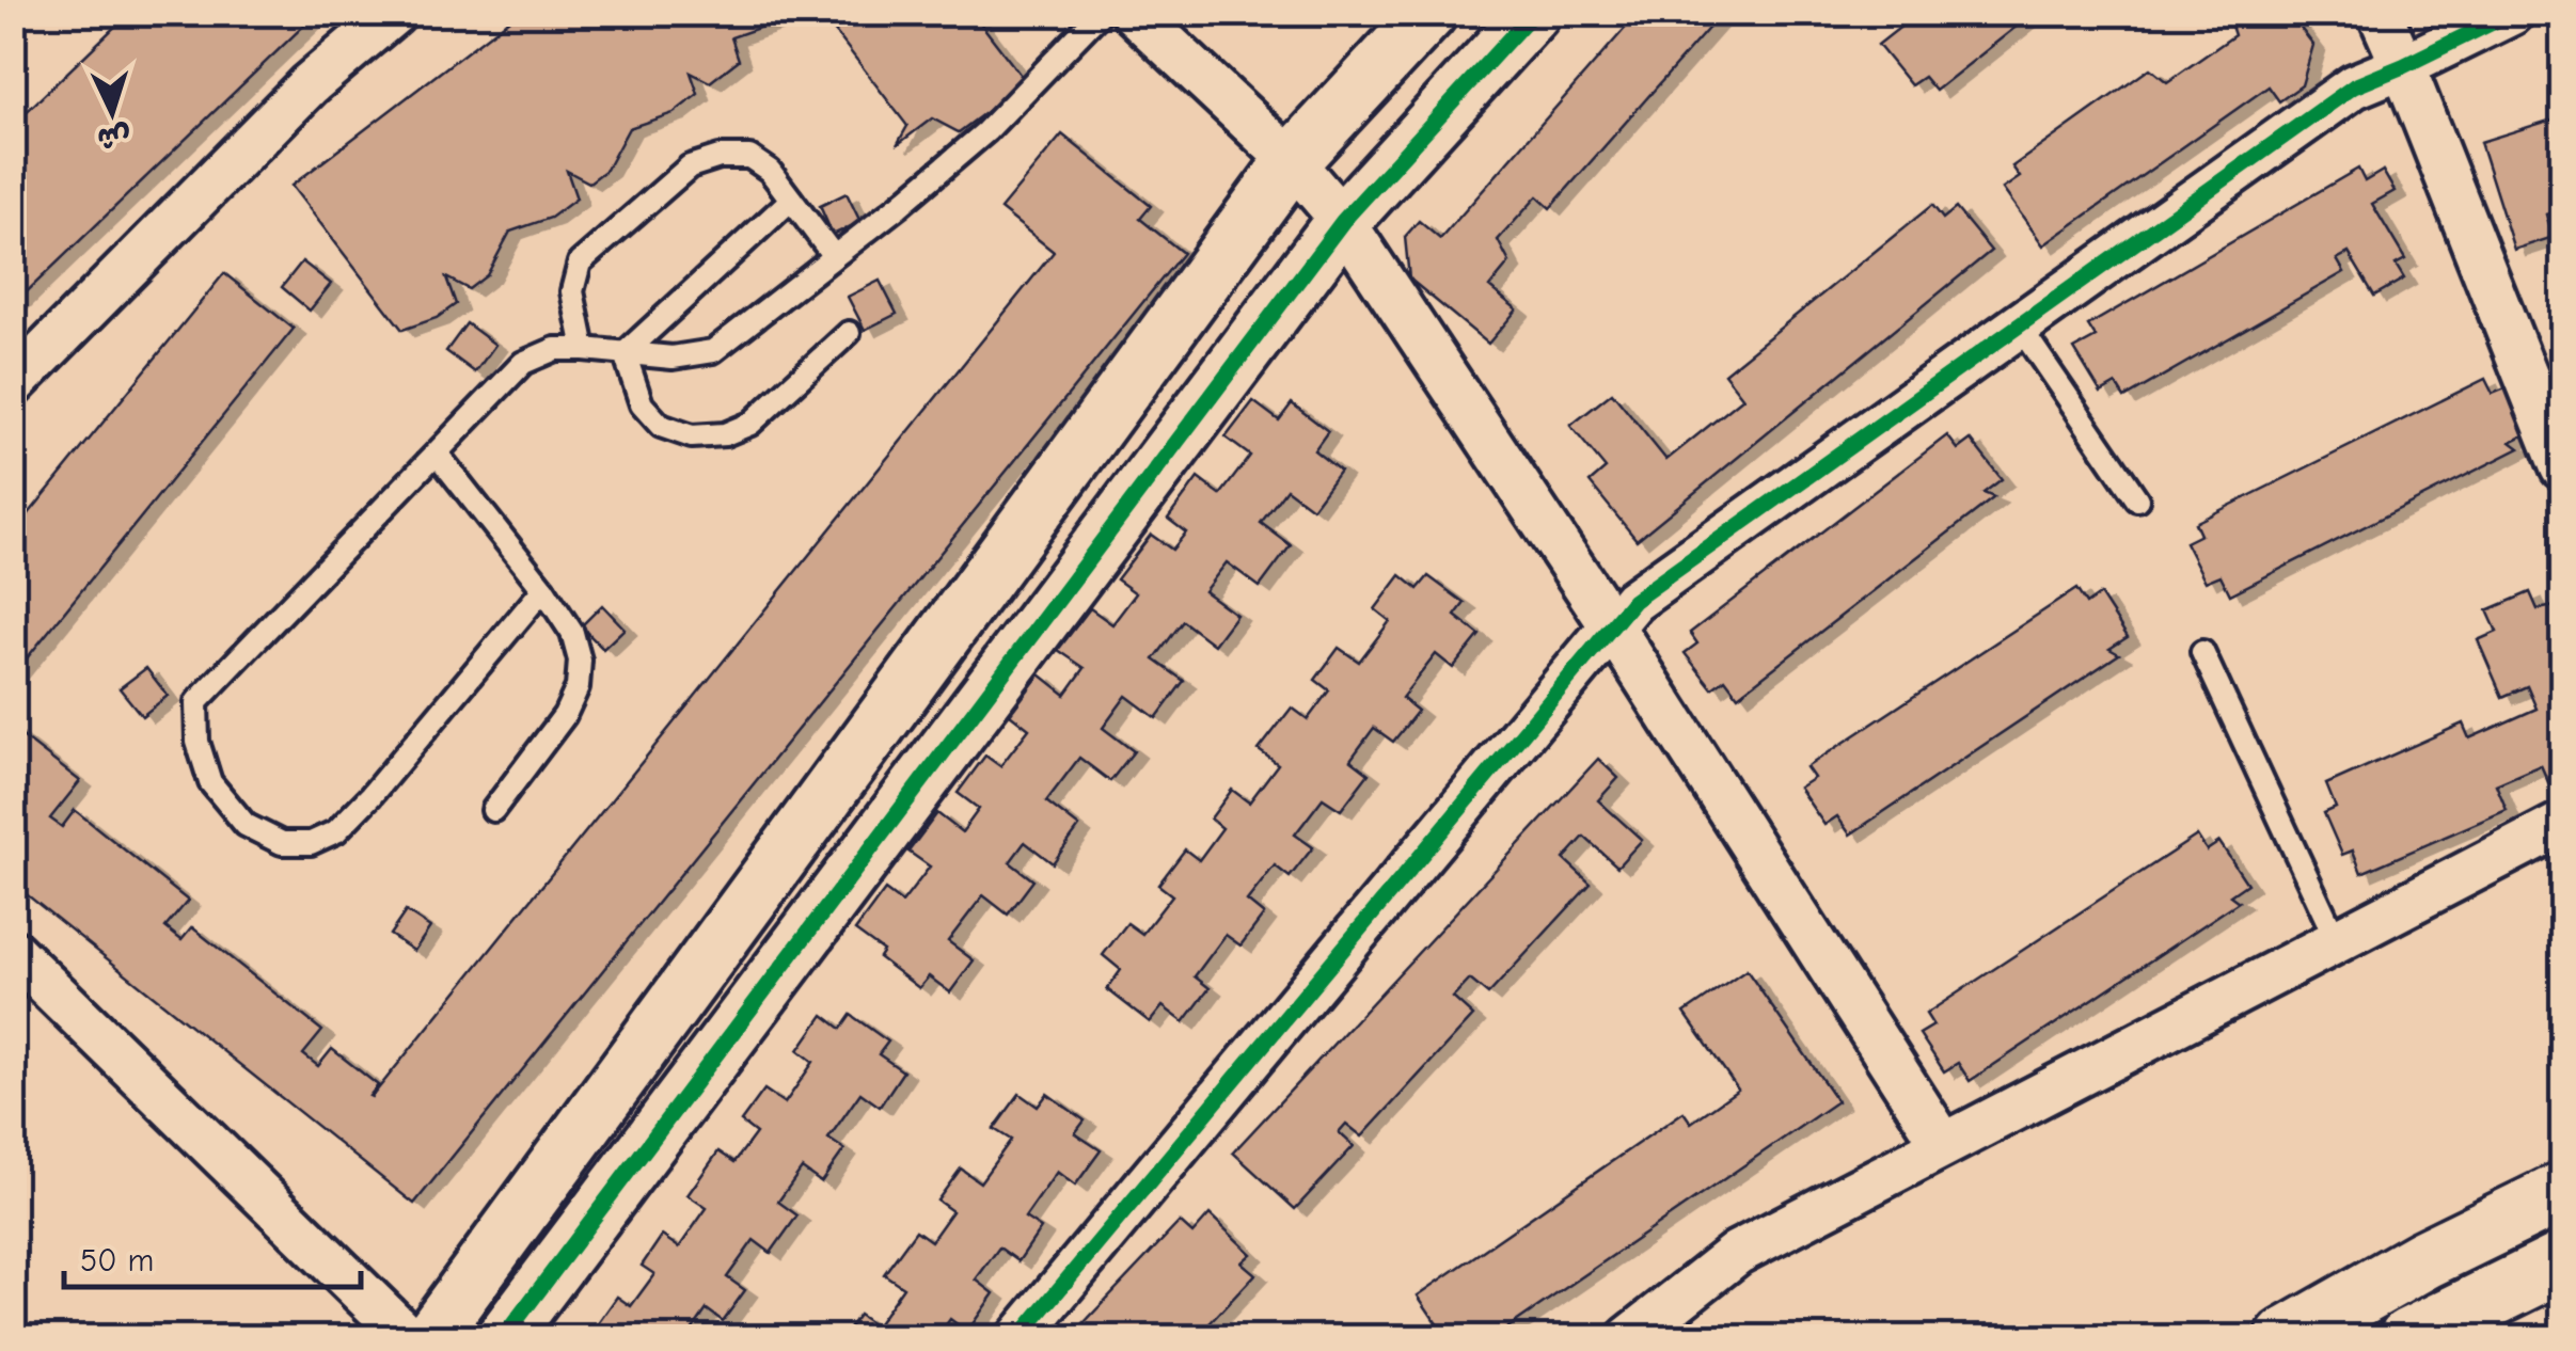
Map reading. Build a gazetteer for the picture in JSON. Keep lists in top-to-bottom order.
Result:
{
  "scale_bar": "50 m",
  "north": "bottom"
}
